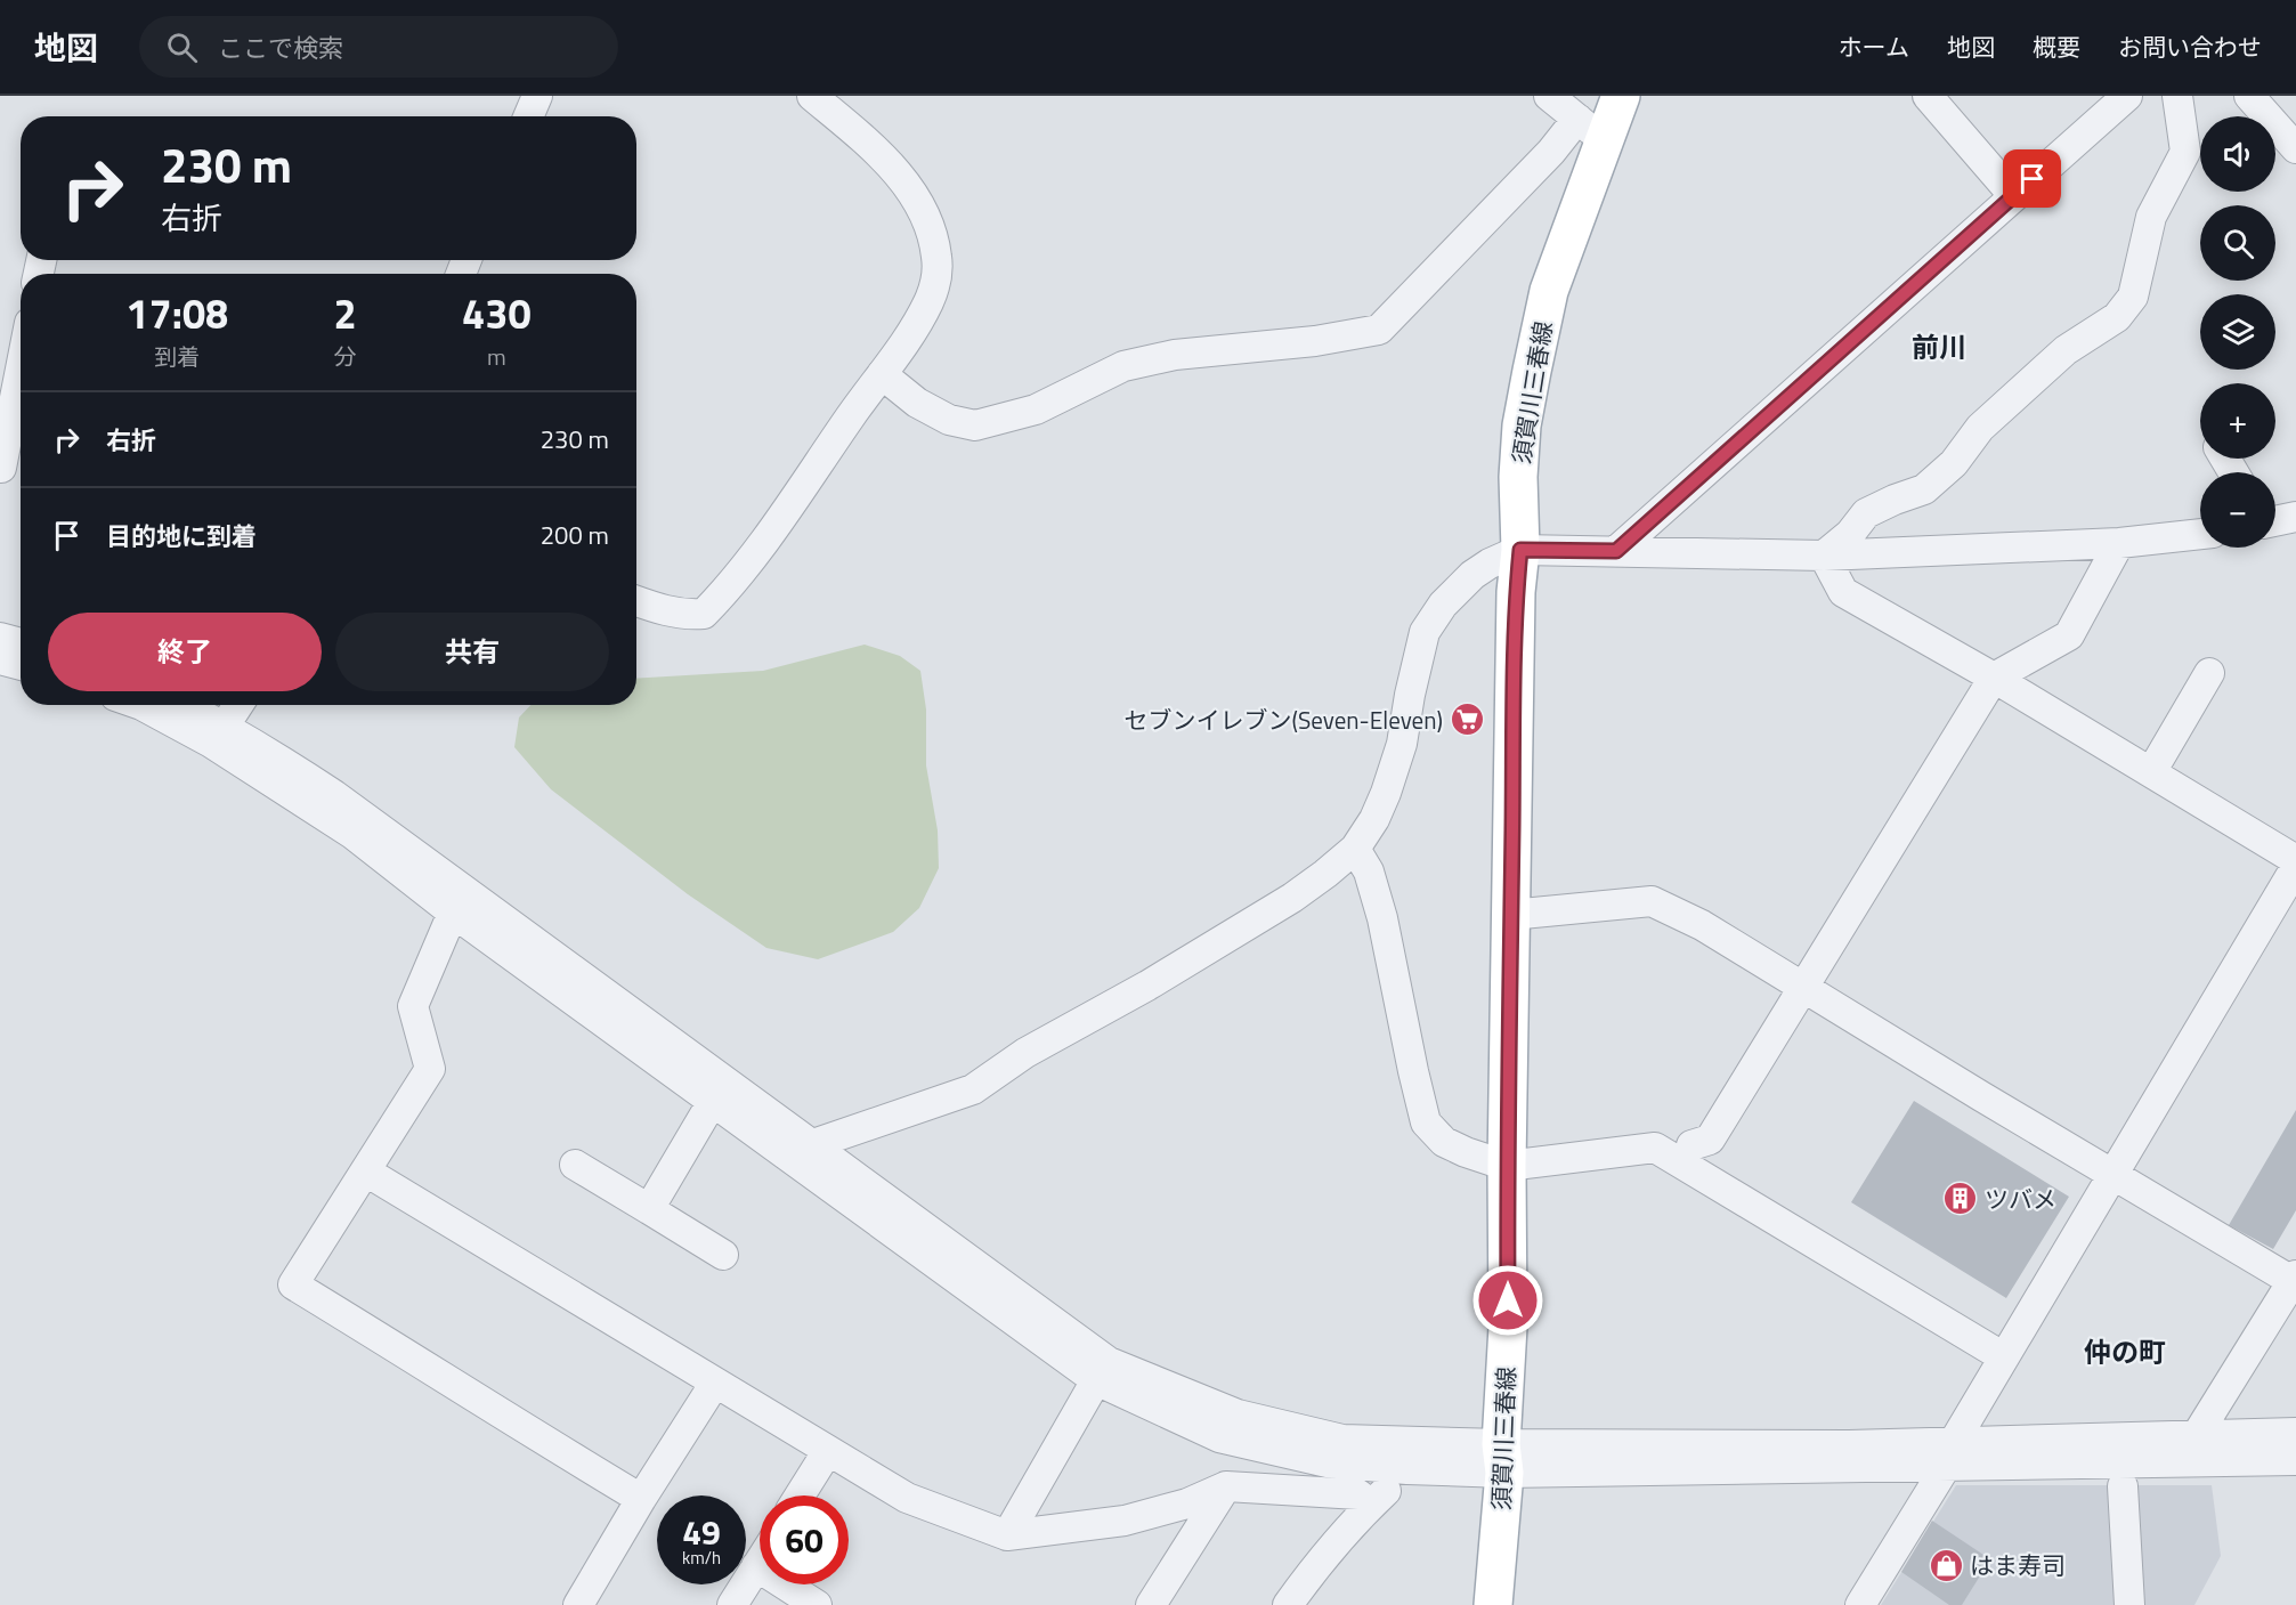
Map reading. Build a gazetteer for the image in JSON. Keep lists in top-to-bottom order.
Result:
{
  "streets": {
    "main road": ["須賀川三春線"]
  },
  "districts": ["前川", "仲の町"],
  "places": {
    "supermarket": ["セブンイレブン(Seven-Eleven)"],
    "building": ["ツバメ"],
    "shop": ["はま寿司"]
  },
  "page": {
    "header": "地図",
    "search": "ここで検索",
    "nav": [
      "ホーム",
      "地図",
      "概要",
      "お問い合わせ"
    ],
    "map_buttons": ["+", "−"],
    "turn": ["230 m", "右折"],
    "eta": [
      "17:08",
      "到着",
      "2",
      "分",
      "430",
      "m"
    ],
    "list": [
      {
        "name": "右折",
        "value": "230 m"
      },
      {
        "name": "目的地に到着",
        "value": "200 m"
      }
    ],
    "buttons": ["終了", "共有"],
    "speed": "49 km/h",
    "limit": "60"
  }
}
